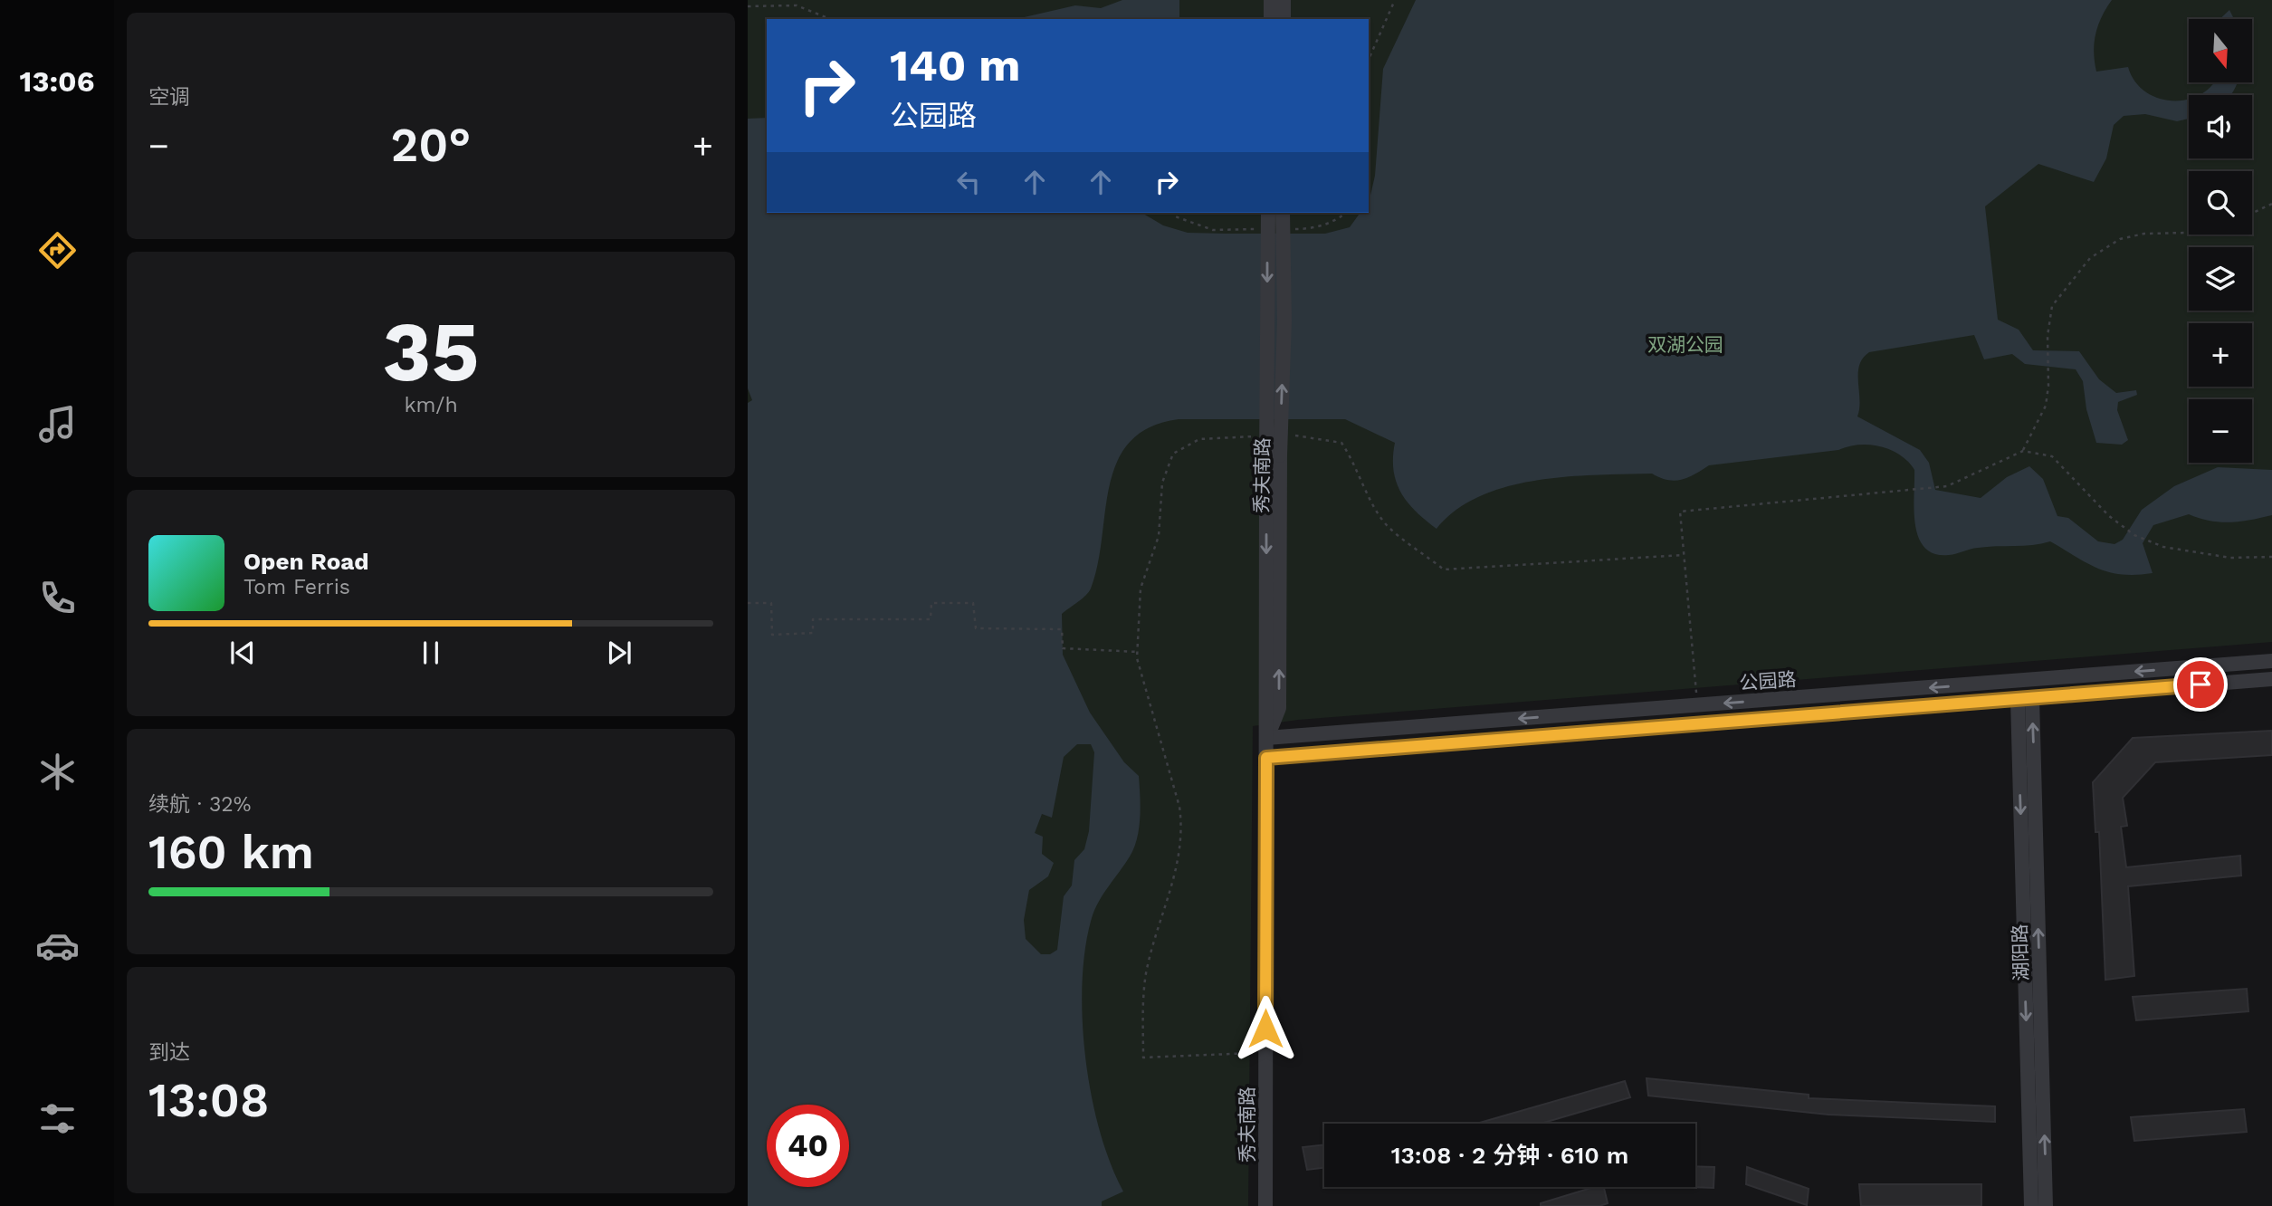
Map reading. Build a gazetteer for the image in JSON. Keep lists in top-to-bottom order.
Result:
{
  "streets": {
    "street": ["秀夫南路", "公园路", "湖阳路"]
  },
  "crossings": [
    ["秀夫南路", "公园路"],
    ["公园路", "湖阳路"]
  ],
  "parks": ["双湖公园"],
  "north": "bottom",
  "page": {
    "tabs": "13:06",
    "tile": [
      "空调",
      ["35", "km/h"],
      ["续航 · 32%", "160 km"],
      ["到达", "13:08"]
    ],
    "map_buttons": ["+", "−"],
    "turn": ["140 m", "公园路"],
    "heat": ["−", "20°", "+"],
    "song": ["Open Road", "Tom Ferris"],
    "limit": "40",
    "trip": "13:08 · 2 分钟 · 610 m"
  }
}
